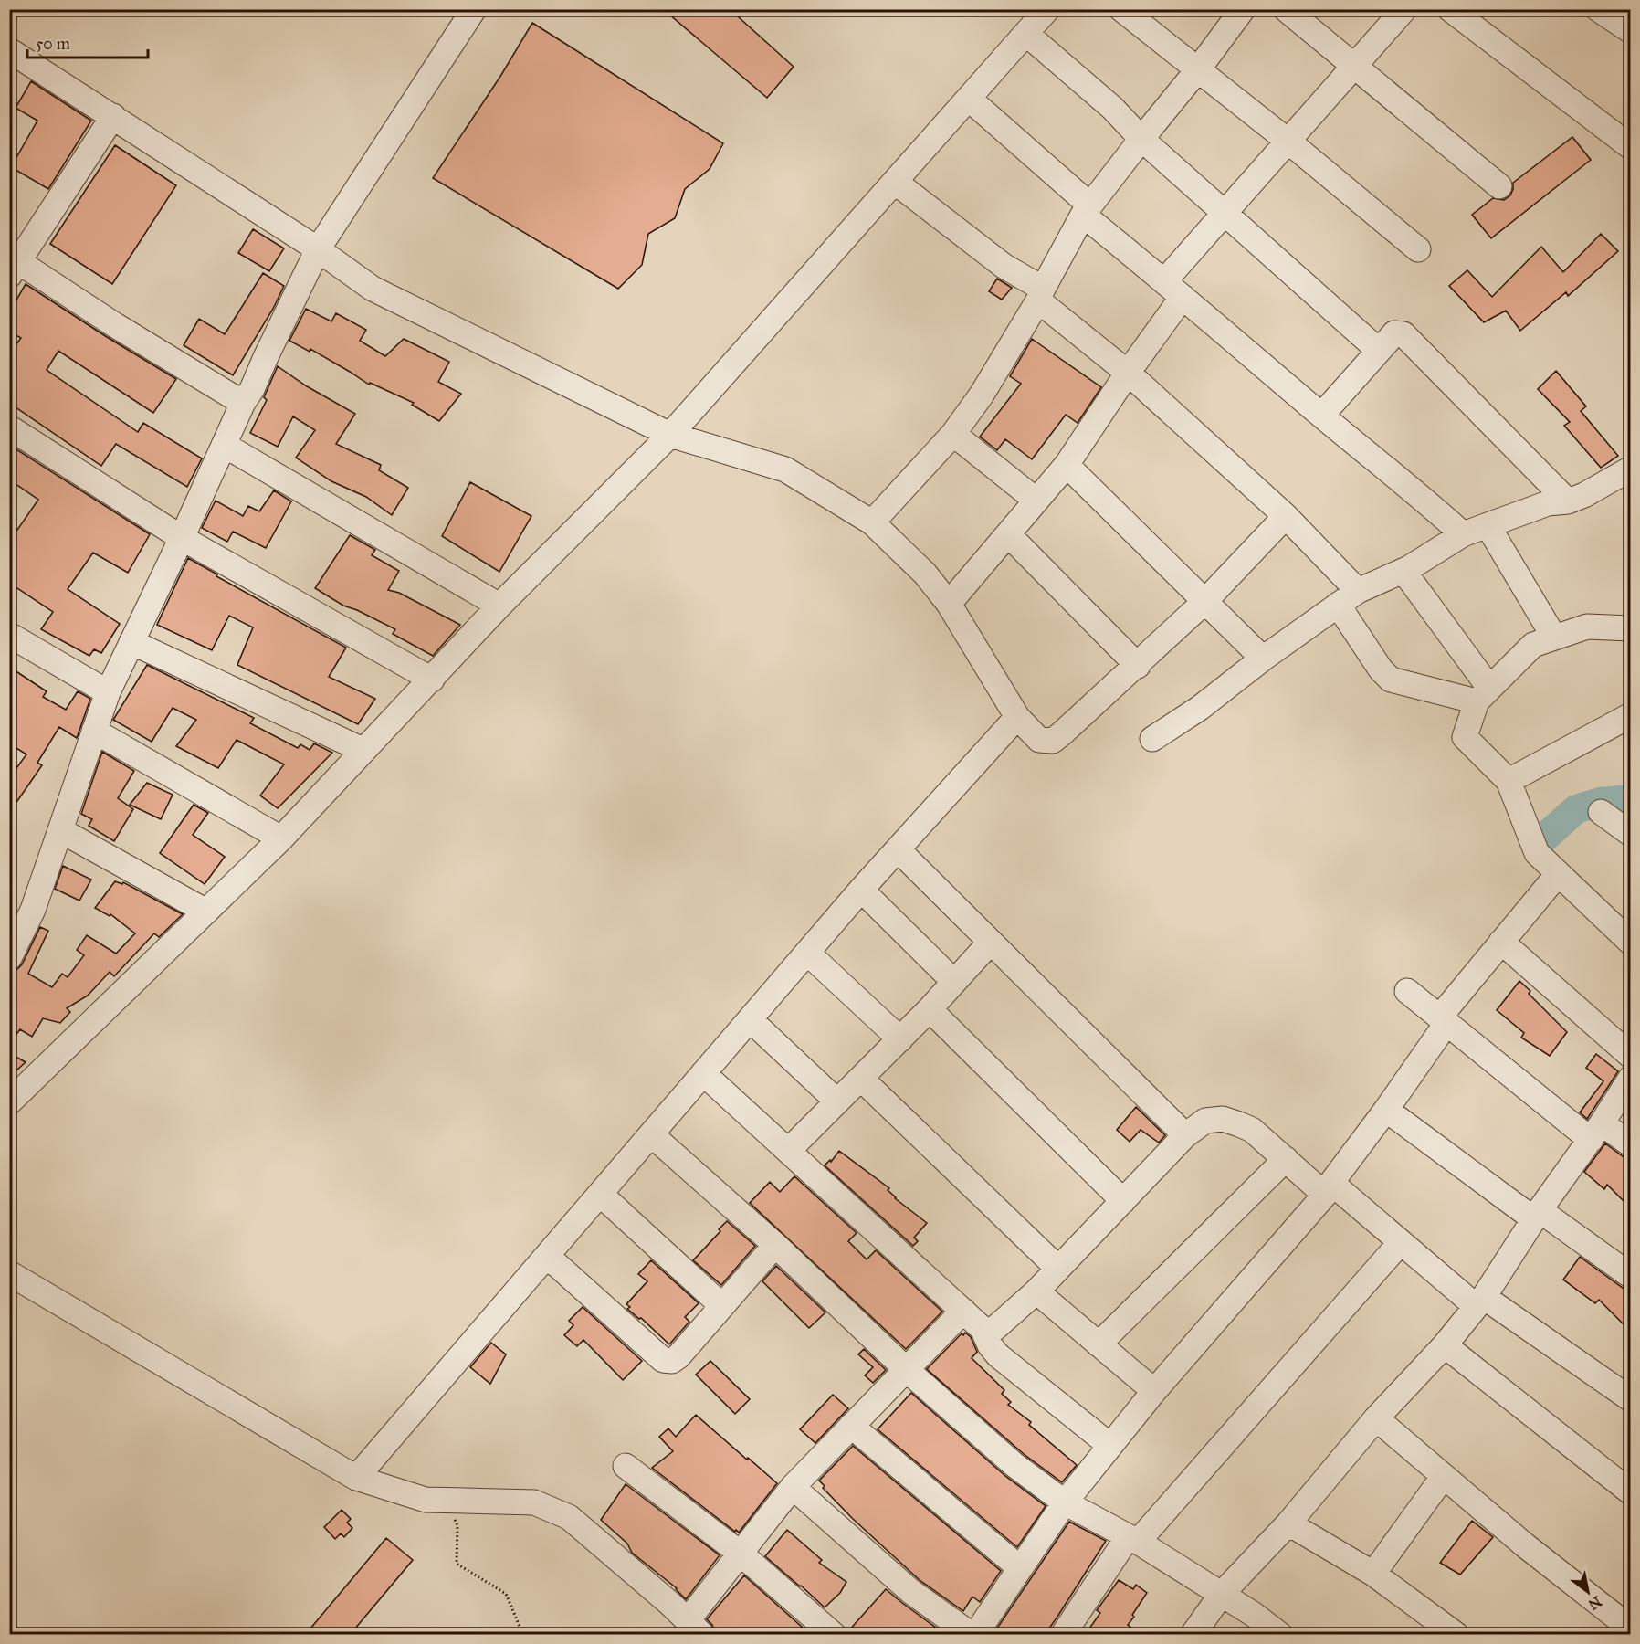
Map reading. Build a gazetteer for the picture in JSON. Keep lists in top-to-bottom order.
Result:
{
  "scale_bar": "50 m",
  "north": "bottom right"
}
